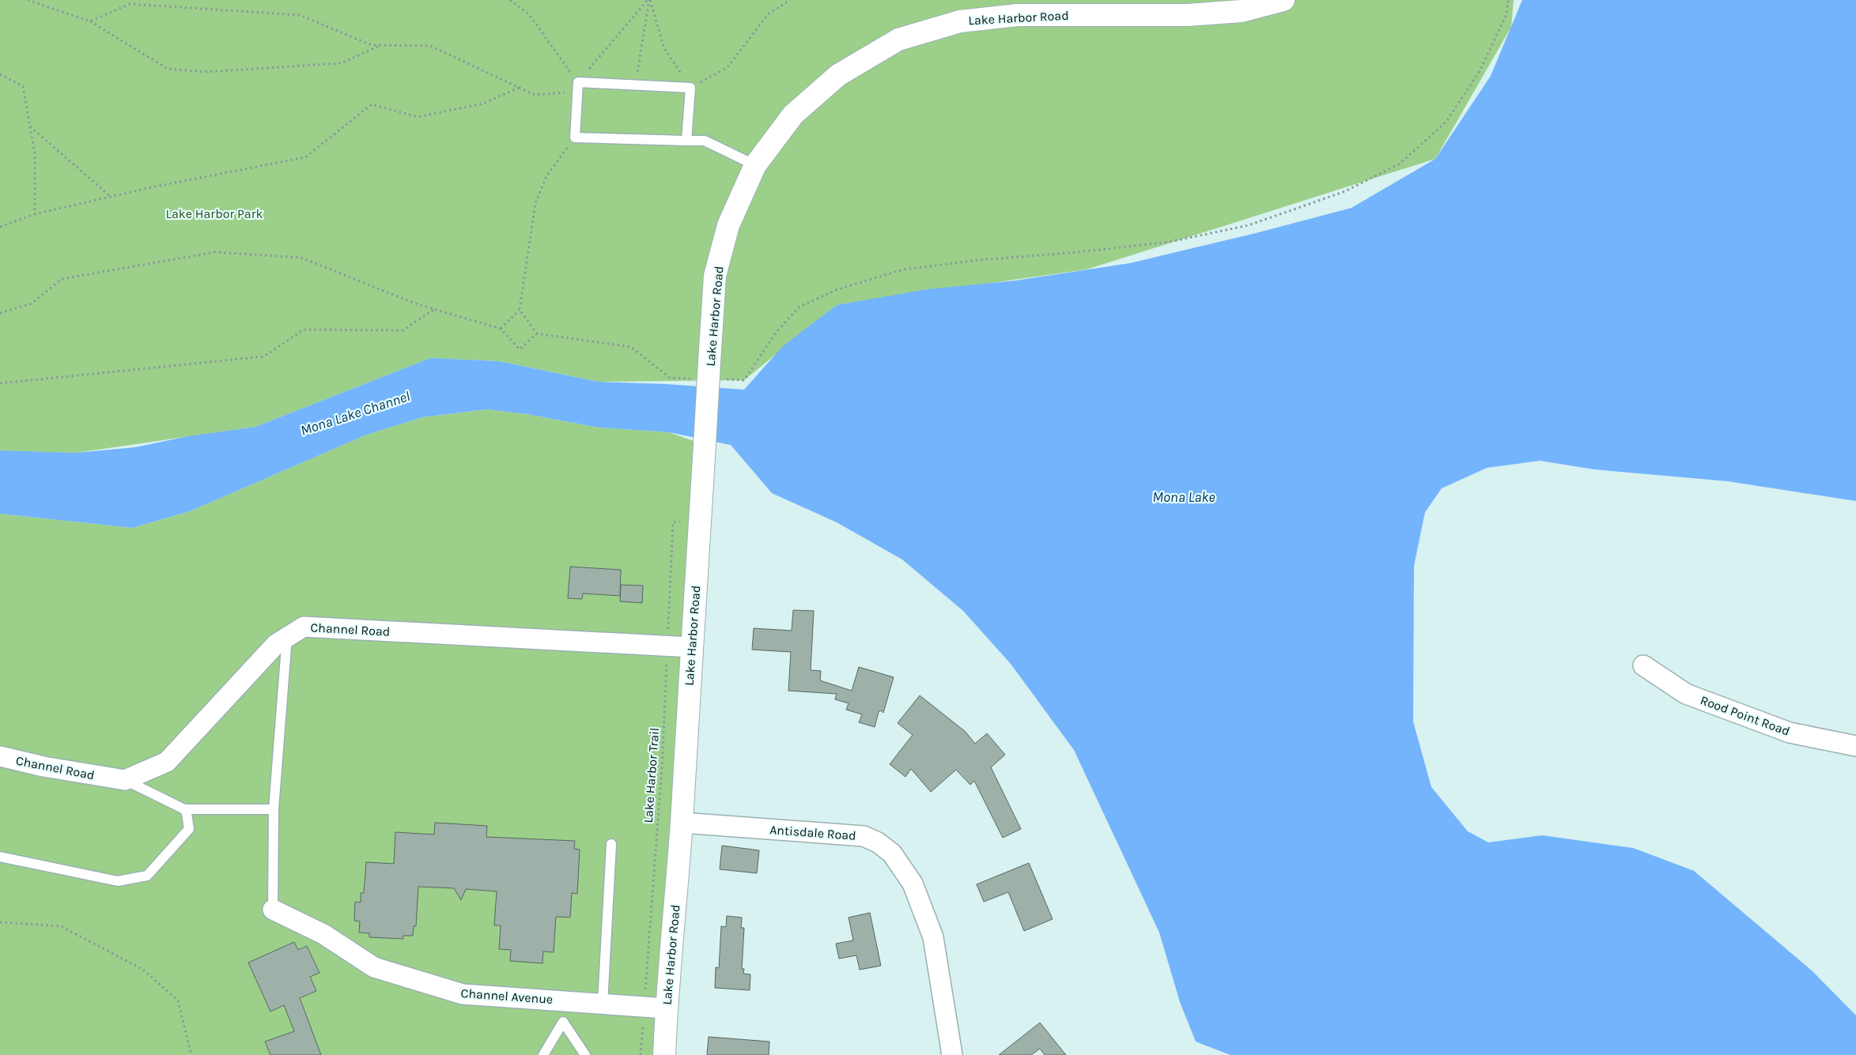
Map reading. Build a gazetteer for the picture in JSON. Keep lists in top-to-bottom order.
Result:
{
  "streets": {
    "street": [
      "Lake Harbor Road",
      "Channel Road",
      "Rood Point Road",
      "Antisdale Road",
      "Channel Avenue"
    ],
    "path": ["Lake Harbor Trail"]
  },
  "crossings": [
    ["Lake Harbor Road", "Channel Road"],
    ["Lake Harbor Road", "Lake Harbor Trail"],
    ["Lake Harbor Road", "Antisdale Road"],
    ["Lake Harbor Road", "Channel Avenue"],
    ["Channel Road", "Lake Harbor Trail"],
    ["Lake Harbor Trail", "Channel Avenue"]
  ],
  "water": ["Mona Lake Channel", "Mona Lake"],
  "parks": ["Lake Harbor Park"]
}
